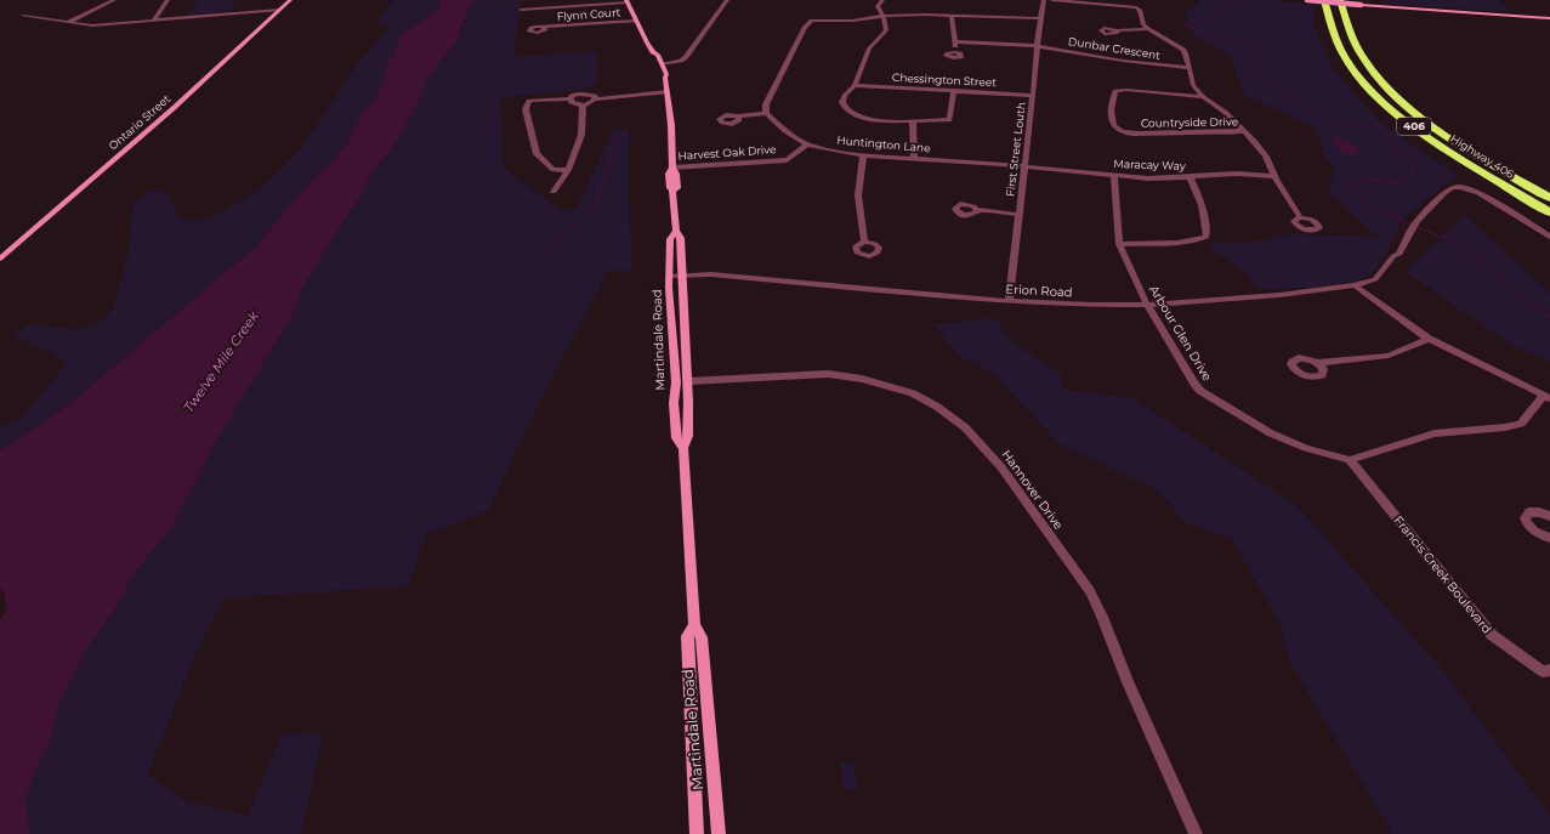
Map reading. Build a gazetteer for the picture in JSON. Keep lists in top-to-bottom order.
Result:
{
  "streets": {
    "highway": ["406", "Highway 406"],
    "main road": ["Ontario Street", "Martindale Road"],
    "street": [
      "Flynn Court",
      "Dunbar Crescent",
      "Chessington Street",
      "Countryside Drive",
      "Huntington Lane",
      "First Street Louth",
      "Harvest Oak Drive",
      "Maracay Way",
      "Erion Road",
      "Arbour Glen Drive",
      "Hannover Drive",
      "Francis Creek Boulevard"
    ]
  },
  "crossings": [
    ["Flynn Court", "Martindale Road"],
    ["Dunbar Crescent", "First Street Louth"],
    ["Chessington Street", "First Street Louth"],
    ["Huntington Lane", "First Street Louth"],
    ["Huntington Lane", "Harvest Oak Drive"],
    ["Huntington Lane", "Maracay Way"],
    ["First Street Louth", "Maracay Way"],
    ["First Street Louth", "Erion Road"],
    ["Harvest Oak Drive", "Martindale Road"],
    ["Maracay Way", "Arbour Glen Drive"],
    ["Erion Road", "Arbour Glen Drive"],
    ["Erion Road", "Martindale Road"],
    ["Arbour Glen Drive", "Francis Creek Boulevard"],
    ["Martindale Road", "Hannover Drive"]
  ],
  "water": ["Twelve Mile Creek"]
}
